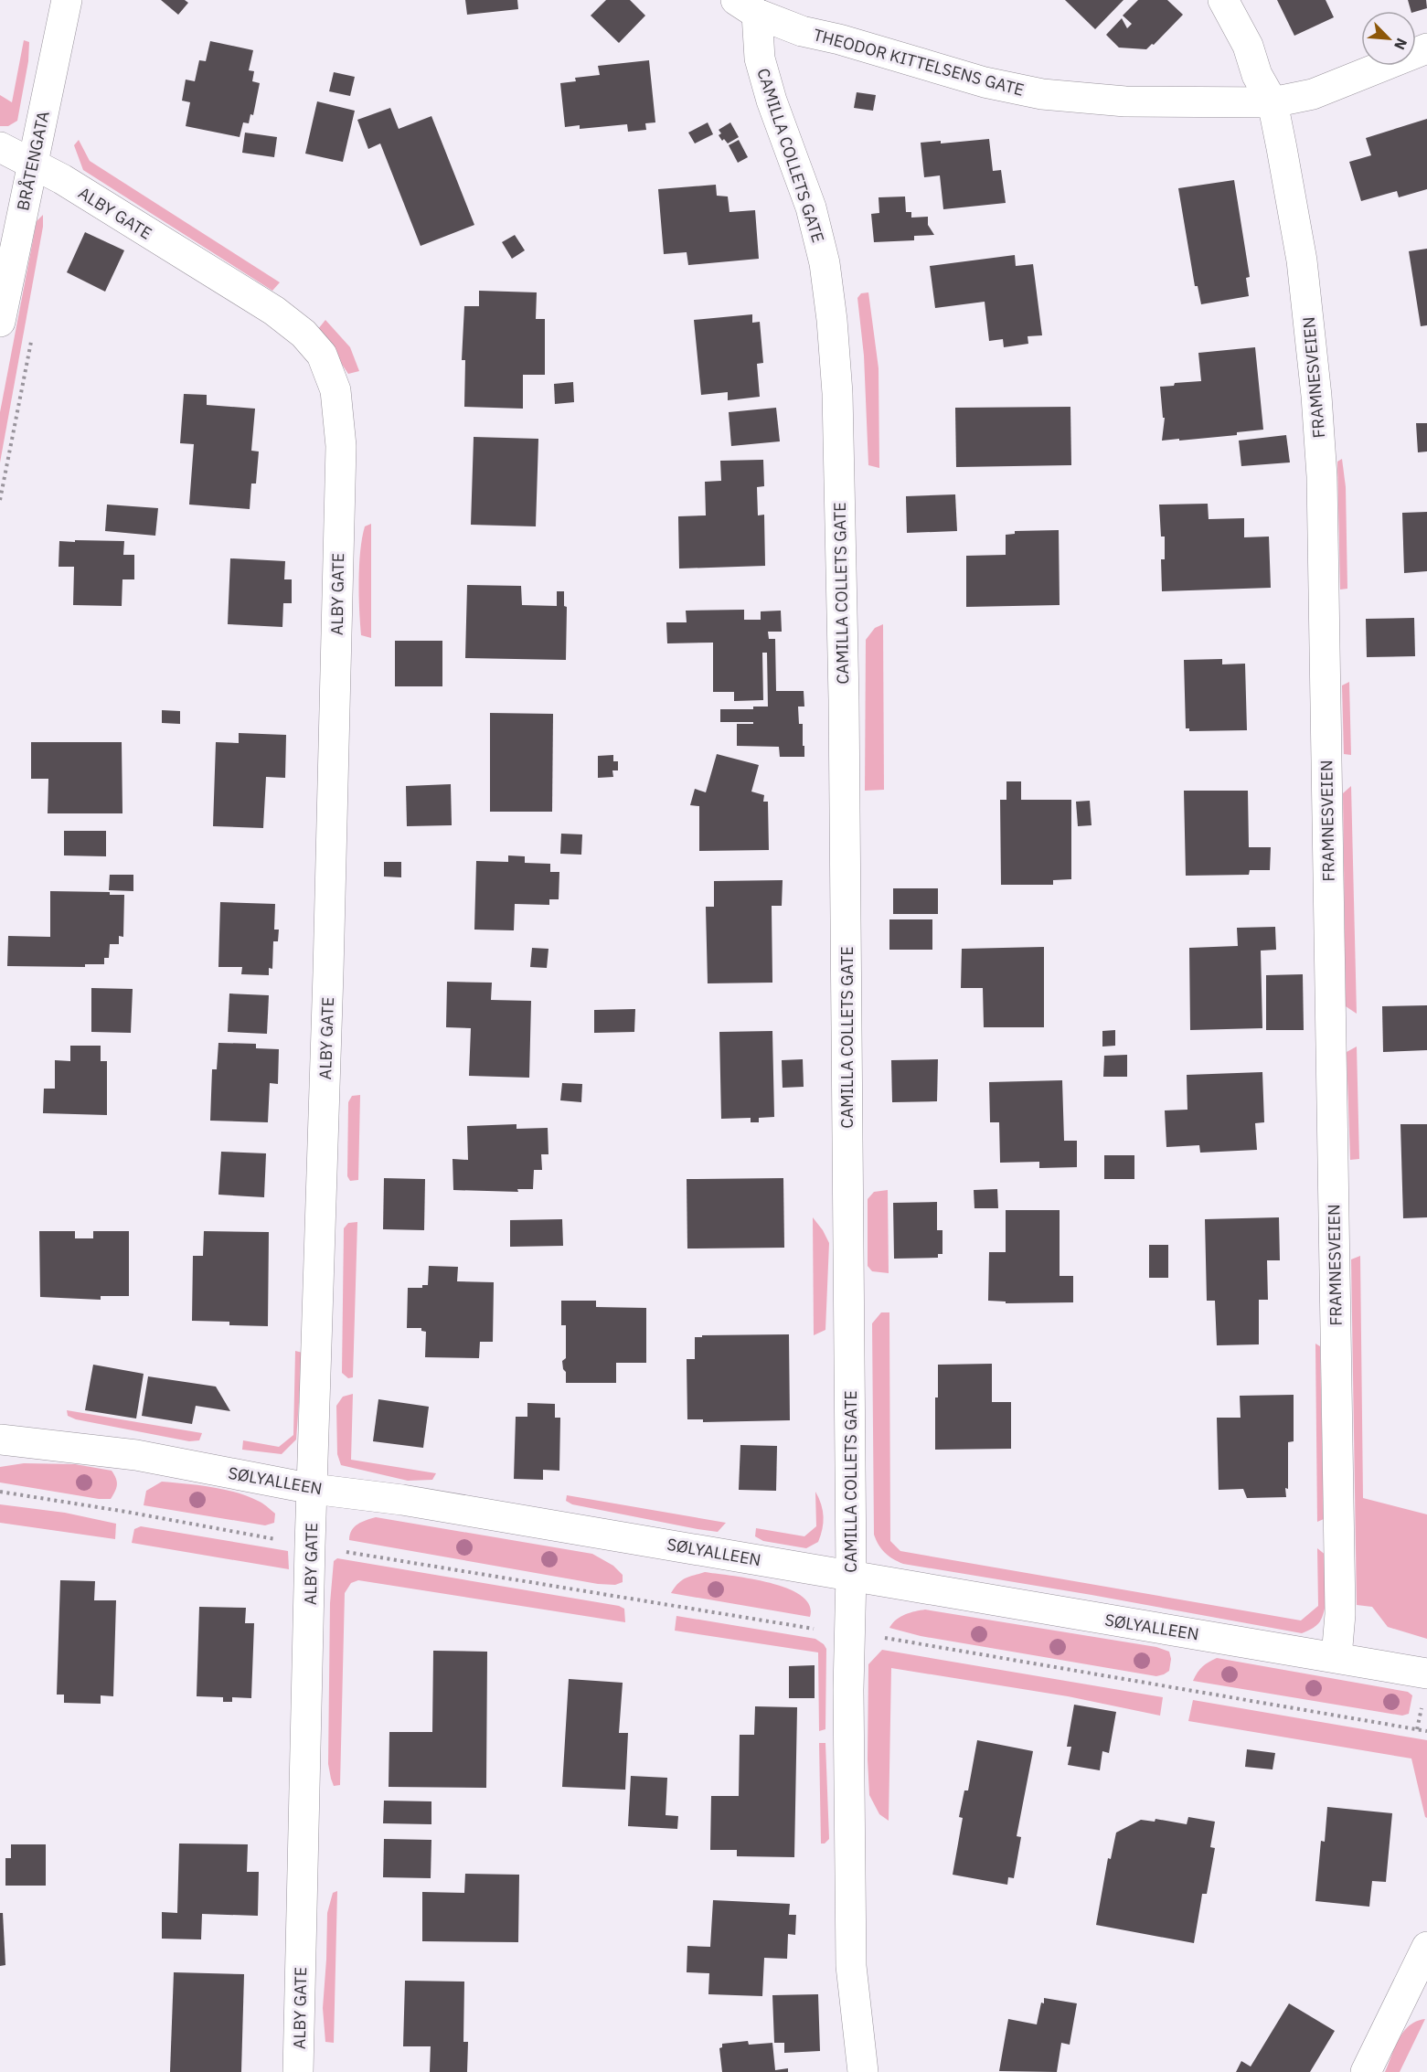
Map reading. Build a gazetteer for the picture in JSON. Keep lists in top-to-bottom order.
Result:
{
  "streets": {
    "street": [
      "THEODOR KITTELSENS GATE",
      "CAMILLA COLLETS GATE",
      "BRÅTENGATA",
      "ALBY GATE",
      "FRAMNESVEIEN",
      "SØLYALLEEN"
    ]
  },
  "crossings": [
    ["THEODOR KITTELSENS GATE", "CAMILLA COLLETS GATE"],
    ["THEODOR KITTELSENS GATE", "FRAMNESVEIEN"],
    ["CAMILLA COLLETS GATE", "SØLYALLEEN"],
    ["BRÅTENGATA", "ALBY GATE"],
    ["ALBY GATE", "SØLYALLEEN"],
    ["FRAMNESVEIEN", "SØLYALLEEN"]
  ],
  "north": "bottom right"
}
